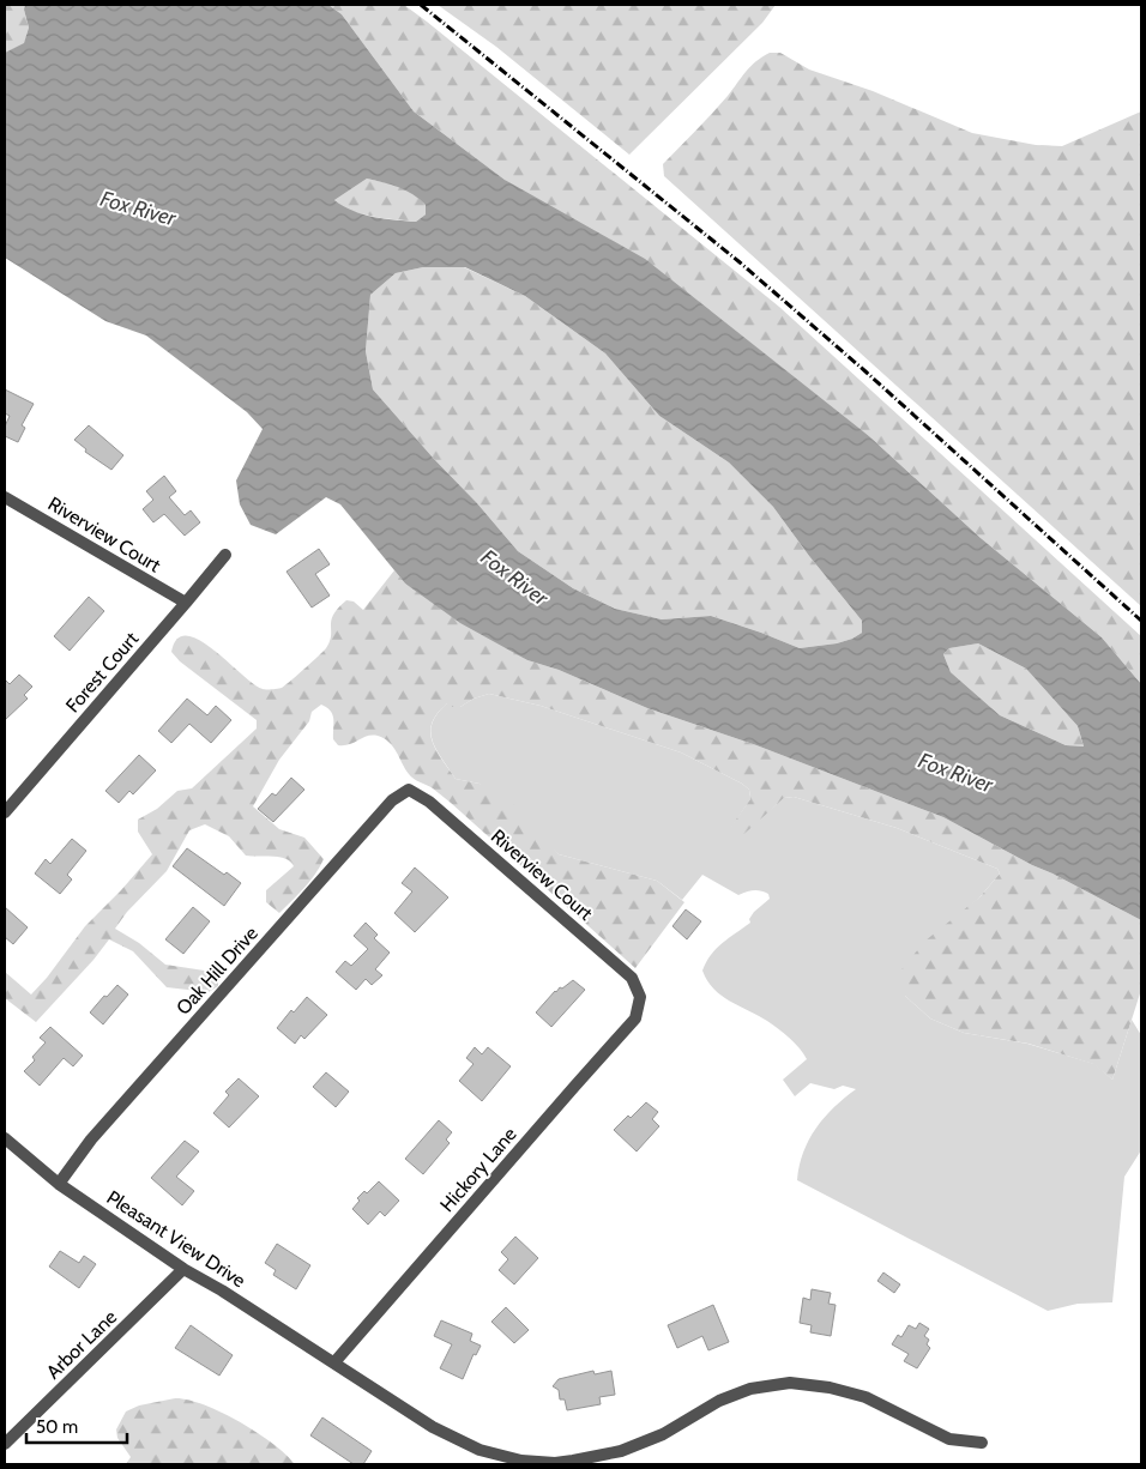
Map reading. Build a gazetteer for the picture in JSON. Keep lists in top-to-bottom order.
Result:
{
  "streets": {
    "street": [
      "Riverview Court",
      "Forest Court",
      "Oak Hill Drive",
      "Hickory Lane",
      "Pleasant View Drive",
      "Arbor Lane"
    ]
  },
  "crossings": [
    ["Riverview Court", "Forest Court"],
    ["Riverview Court", "Oak Hill Drive"],
    ["Riverview Court", "Hickory Lane"],
    ["Oak Hill Drive", "Pleasant View Drive"],
    ["Hickory Lane", "Pleasant View Drive"],
    ["Pleasant View Drive", "Arbor Lane"]
  ],
  "water": ["Fox River"],
  "scale_bar": "50 m"
}
